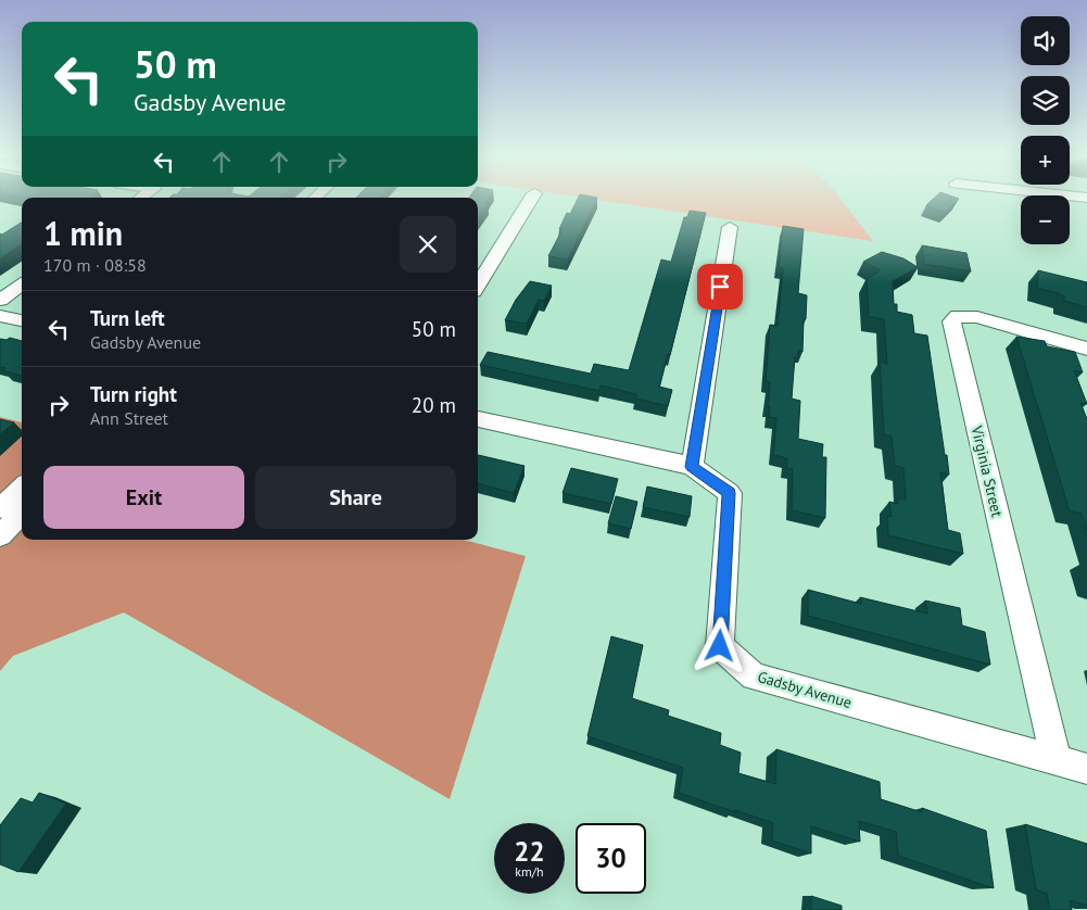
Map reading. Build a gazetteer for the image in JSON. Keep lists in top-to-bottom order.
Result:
{
  "streets": {
    "street": ["Virginia Street", "Gadsby Avenue"]
  },
  "crossings": [
    ["Virginia Street", "Gadsby Avenue"]
  ],
  "page": {
    "map_buttons": ["+", "−"],
    "turn": ["50 m", "Gadsby Avenue"],
    "heading": ["1 min", "170 m · 08:58"],
    "list": [
      {
        "name": "Turn left",
        "note": "Gadsby Avenue",
        "value": "50 m"
      },
      {
        "name": "Turn right",
        "note": "Ann Street",
        "value": "20 m"
      }
    ],
    "buttons": ["Exit", "Share"],
    "speed": "22 km/h",
    "limit": "30"
  }
}
